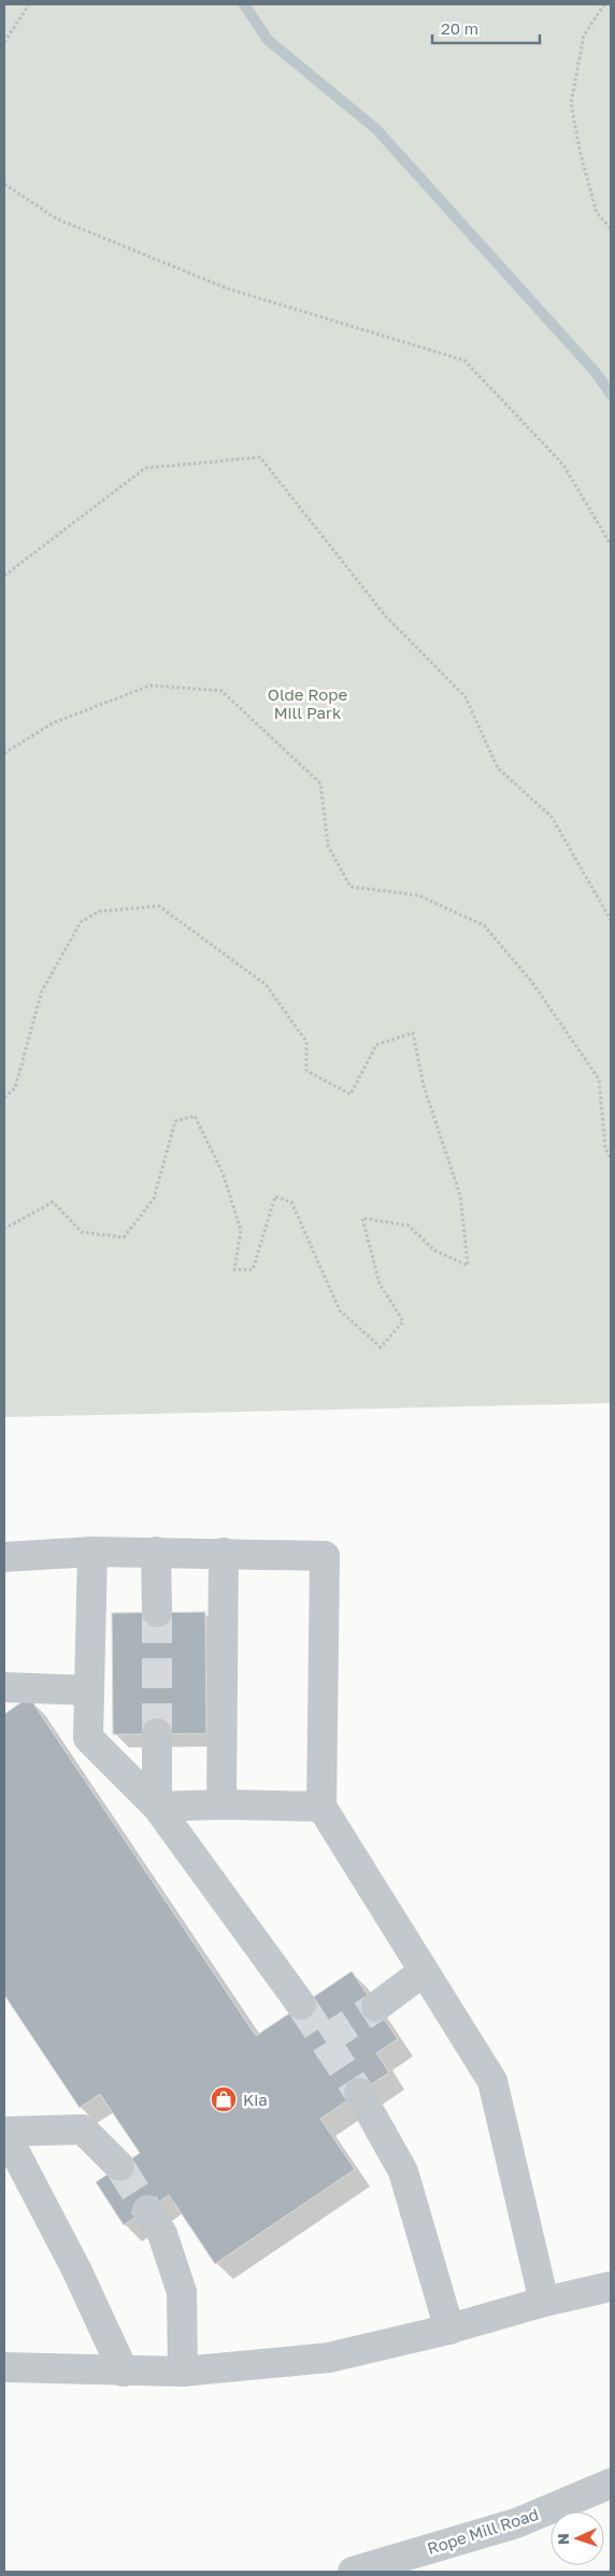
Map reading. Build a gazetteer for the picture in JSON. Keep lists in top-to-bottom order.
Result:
{
  "streets": {
    "street": ["Rope Mill Road"]
  },
  "parks": ["Olde Rope Mill Park"],
  "places": {
    "shop": ["Kia"]
  },
  "scale_bar": "20 m",
  "north": "left"
}
